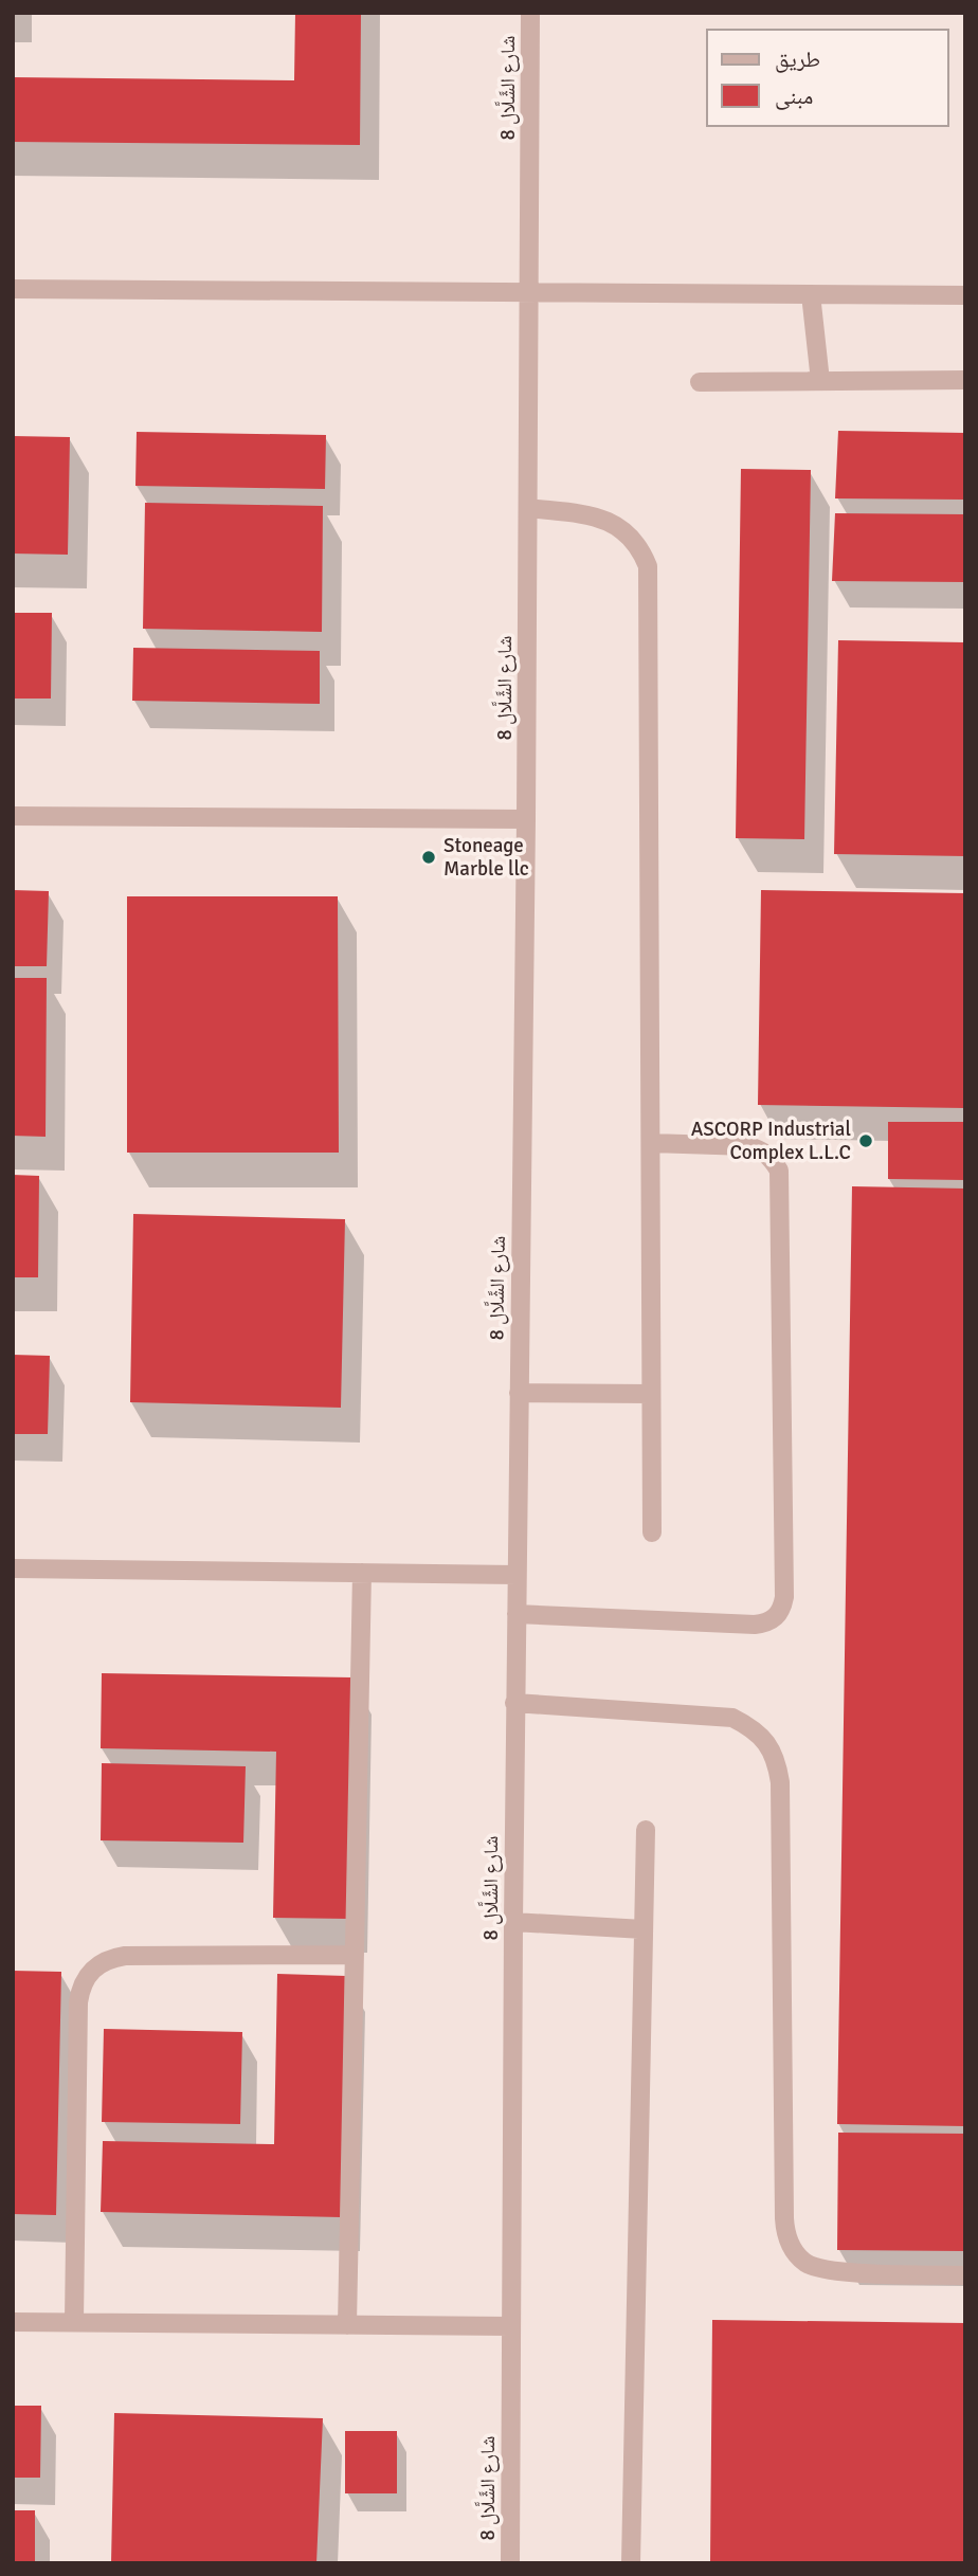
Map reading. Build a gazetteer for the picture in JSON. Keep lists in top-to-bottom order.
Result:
{
  "streets": {
    "street": ["شارع الشَّلَّال 8"]
  },
  "places": ["Stoneage Marble llc", "ASCORP Industrial Complex L.L.C"],
  "legend": ["طريق", "مبنى"]
}
